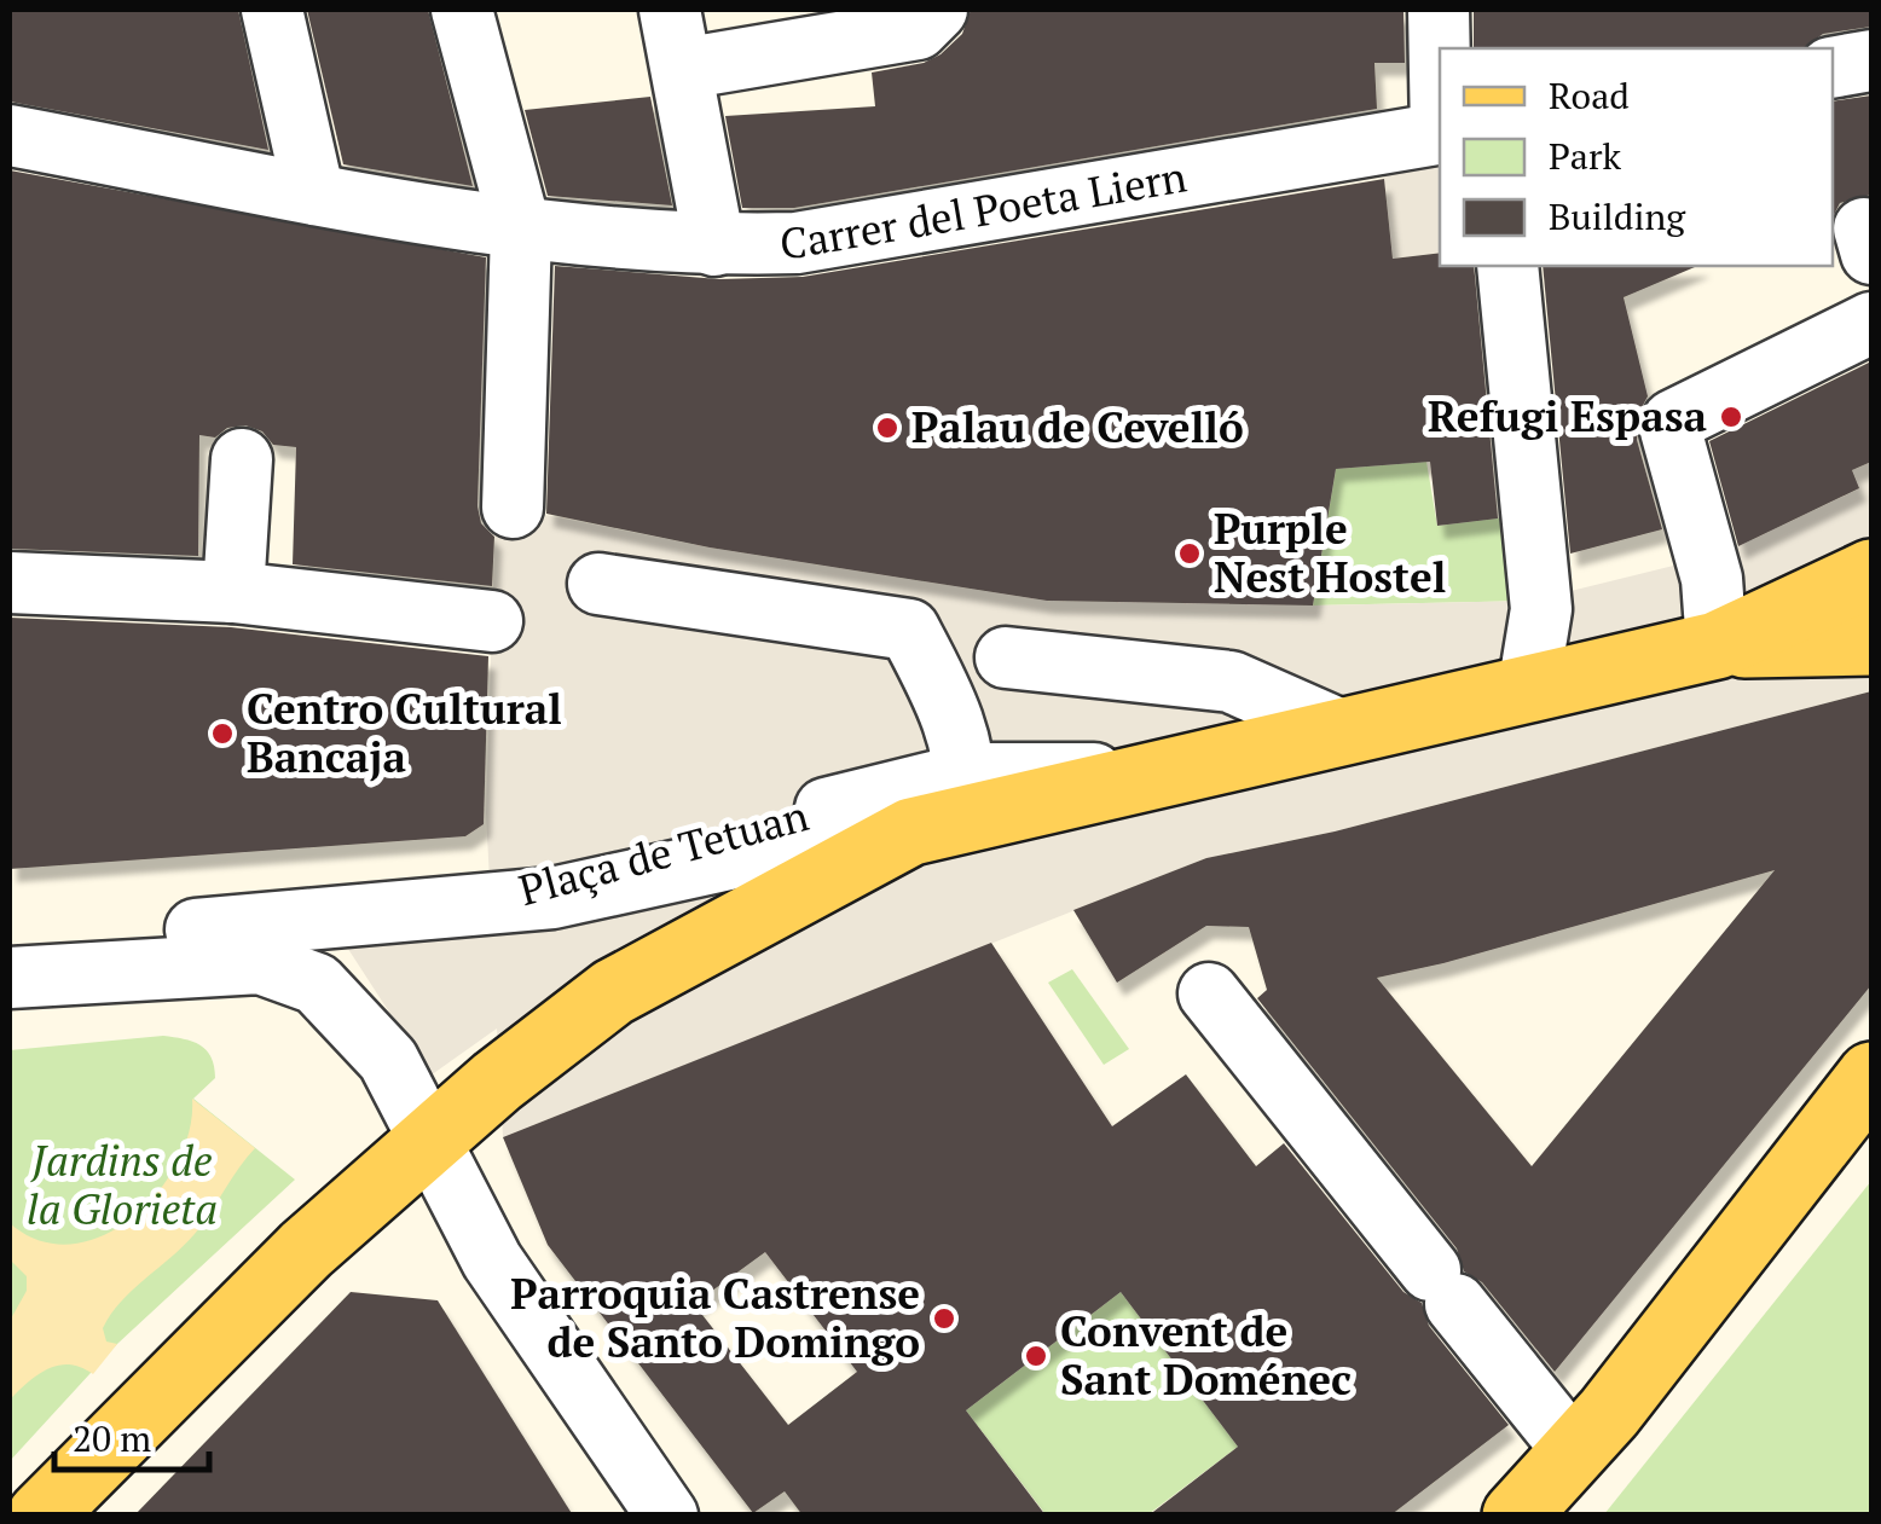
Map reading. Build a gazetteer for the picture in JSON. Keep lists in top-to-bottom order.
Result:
{
  "streets": {
    "main road": ["Plaça de Tetuan"],
    "street": ["Carrer del Poeta Liern"]
  },
  "parks": ["Jardins de la Glorieta"],
  "places": [
    "Refugi Espasa",
    "Palau de Cevelló",
    "Purple Nest Hostel",
    "Centro Cultural Bancaja",
    "Parroquia Castrense de Santo Domingo",
    "Convent de Sant Doménec"
  ],
  "legend": ["Road", "Park", "Building"],
  "scale_bar": "20 m"
}
